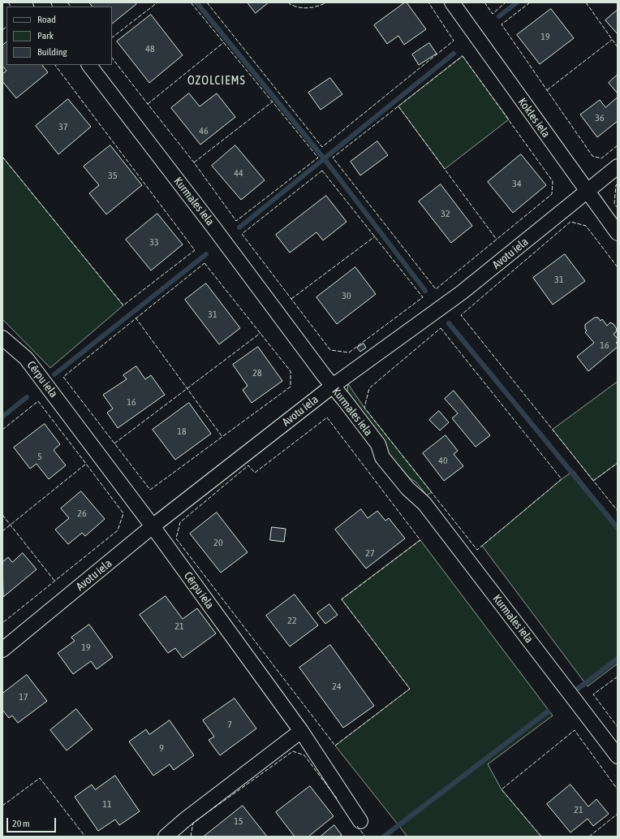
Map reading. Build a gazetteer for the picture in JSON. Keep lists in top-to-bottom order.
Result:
{
  "streets": {
    "street": [
      "Kokles iela",
      "Kurmales iela",
      "Avotu iela",
      "Cērpu iela"
    ]
  },
  "crossings": [
    ["Kokles iela", "Avotu iela"],
    ["Kurmales iela", "Avotu iela"],
    ["Avotu iela", "Cērpu iela"]
  ],
  "districts": ["OZOLCIEMS"],
  "house_numbers": [
    "19",
    "48",
    "36",
    "37",
    "46",
    "44",
    "35",
    "34",
    "32",
    "33",
    "31",
    "30",
    "31",
    "16",
    "28",
    "16",
    "18",
    "5",
    "40",
    "26",
    "20",
    "27",
    "22",
    "21",
    "19",
    "24",
    "17",
    "7",
    "9",
    "11",
    "21",
    "15"
  ],
  "legend": ["Road", "Park", "Building"],
  "scale_bar": "20 m"
}
